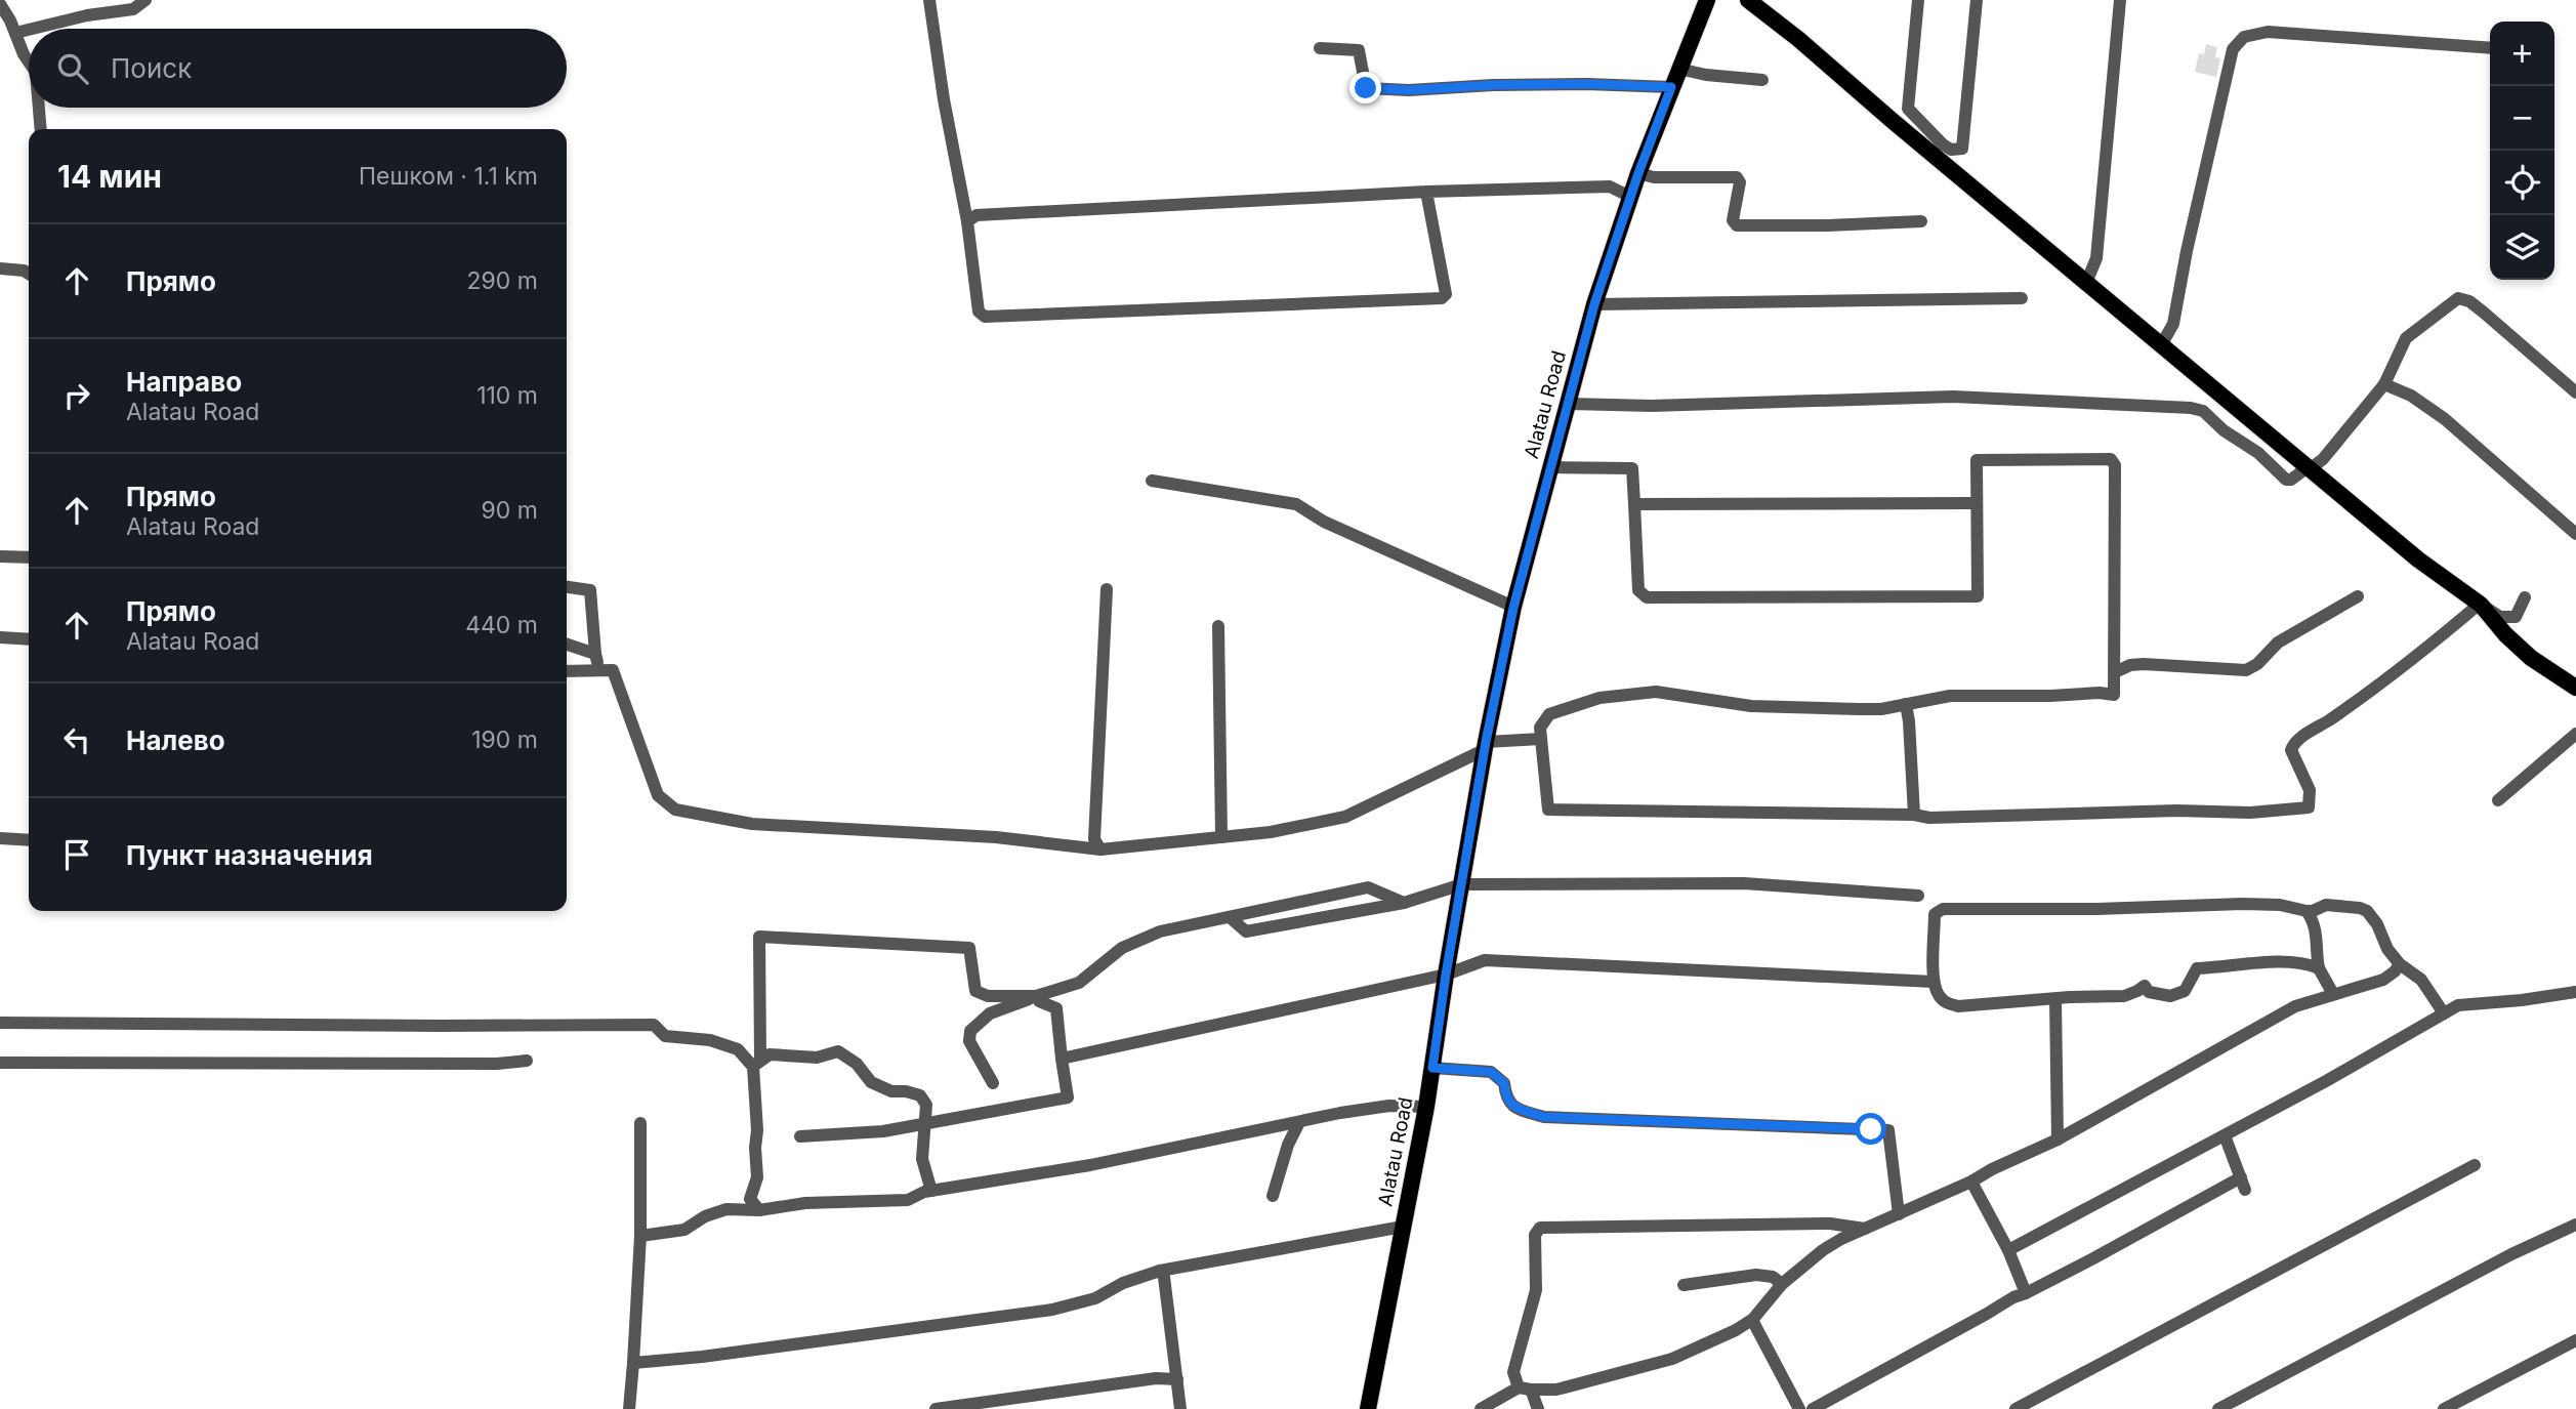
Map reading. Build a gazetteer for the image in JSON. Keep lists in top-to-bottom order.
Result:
{
  "streets": {
    "main road": ["Alatau Road"]
  },
  "page": {
    "map_buttons": ["+", "−"],
    "search": "Поиск",
    "heading": ["14 мин", "Пешком · 1.1 km"],
    "list": [
      ["Прямо", "290 m"],
      ["Направо", "Alatau Road", "110 m"],
      ["Прямо", "Alatau Road", "90 m"],
      ["Прямо", "Alatau Road", "440 m"],
      ["Налево", "190 m"],
      "Пункт назначения"
    ]
  }
}
